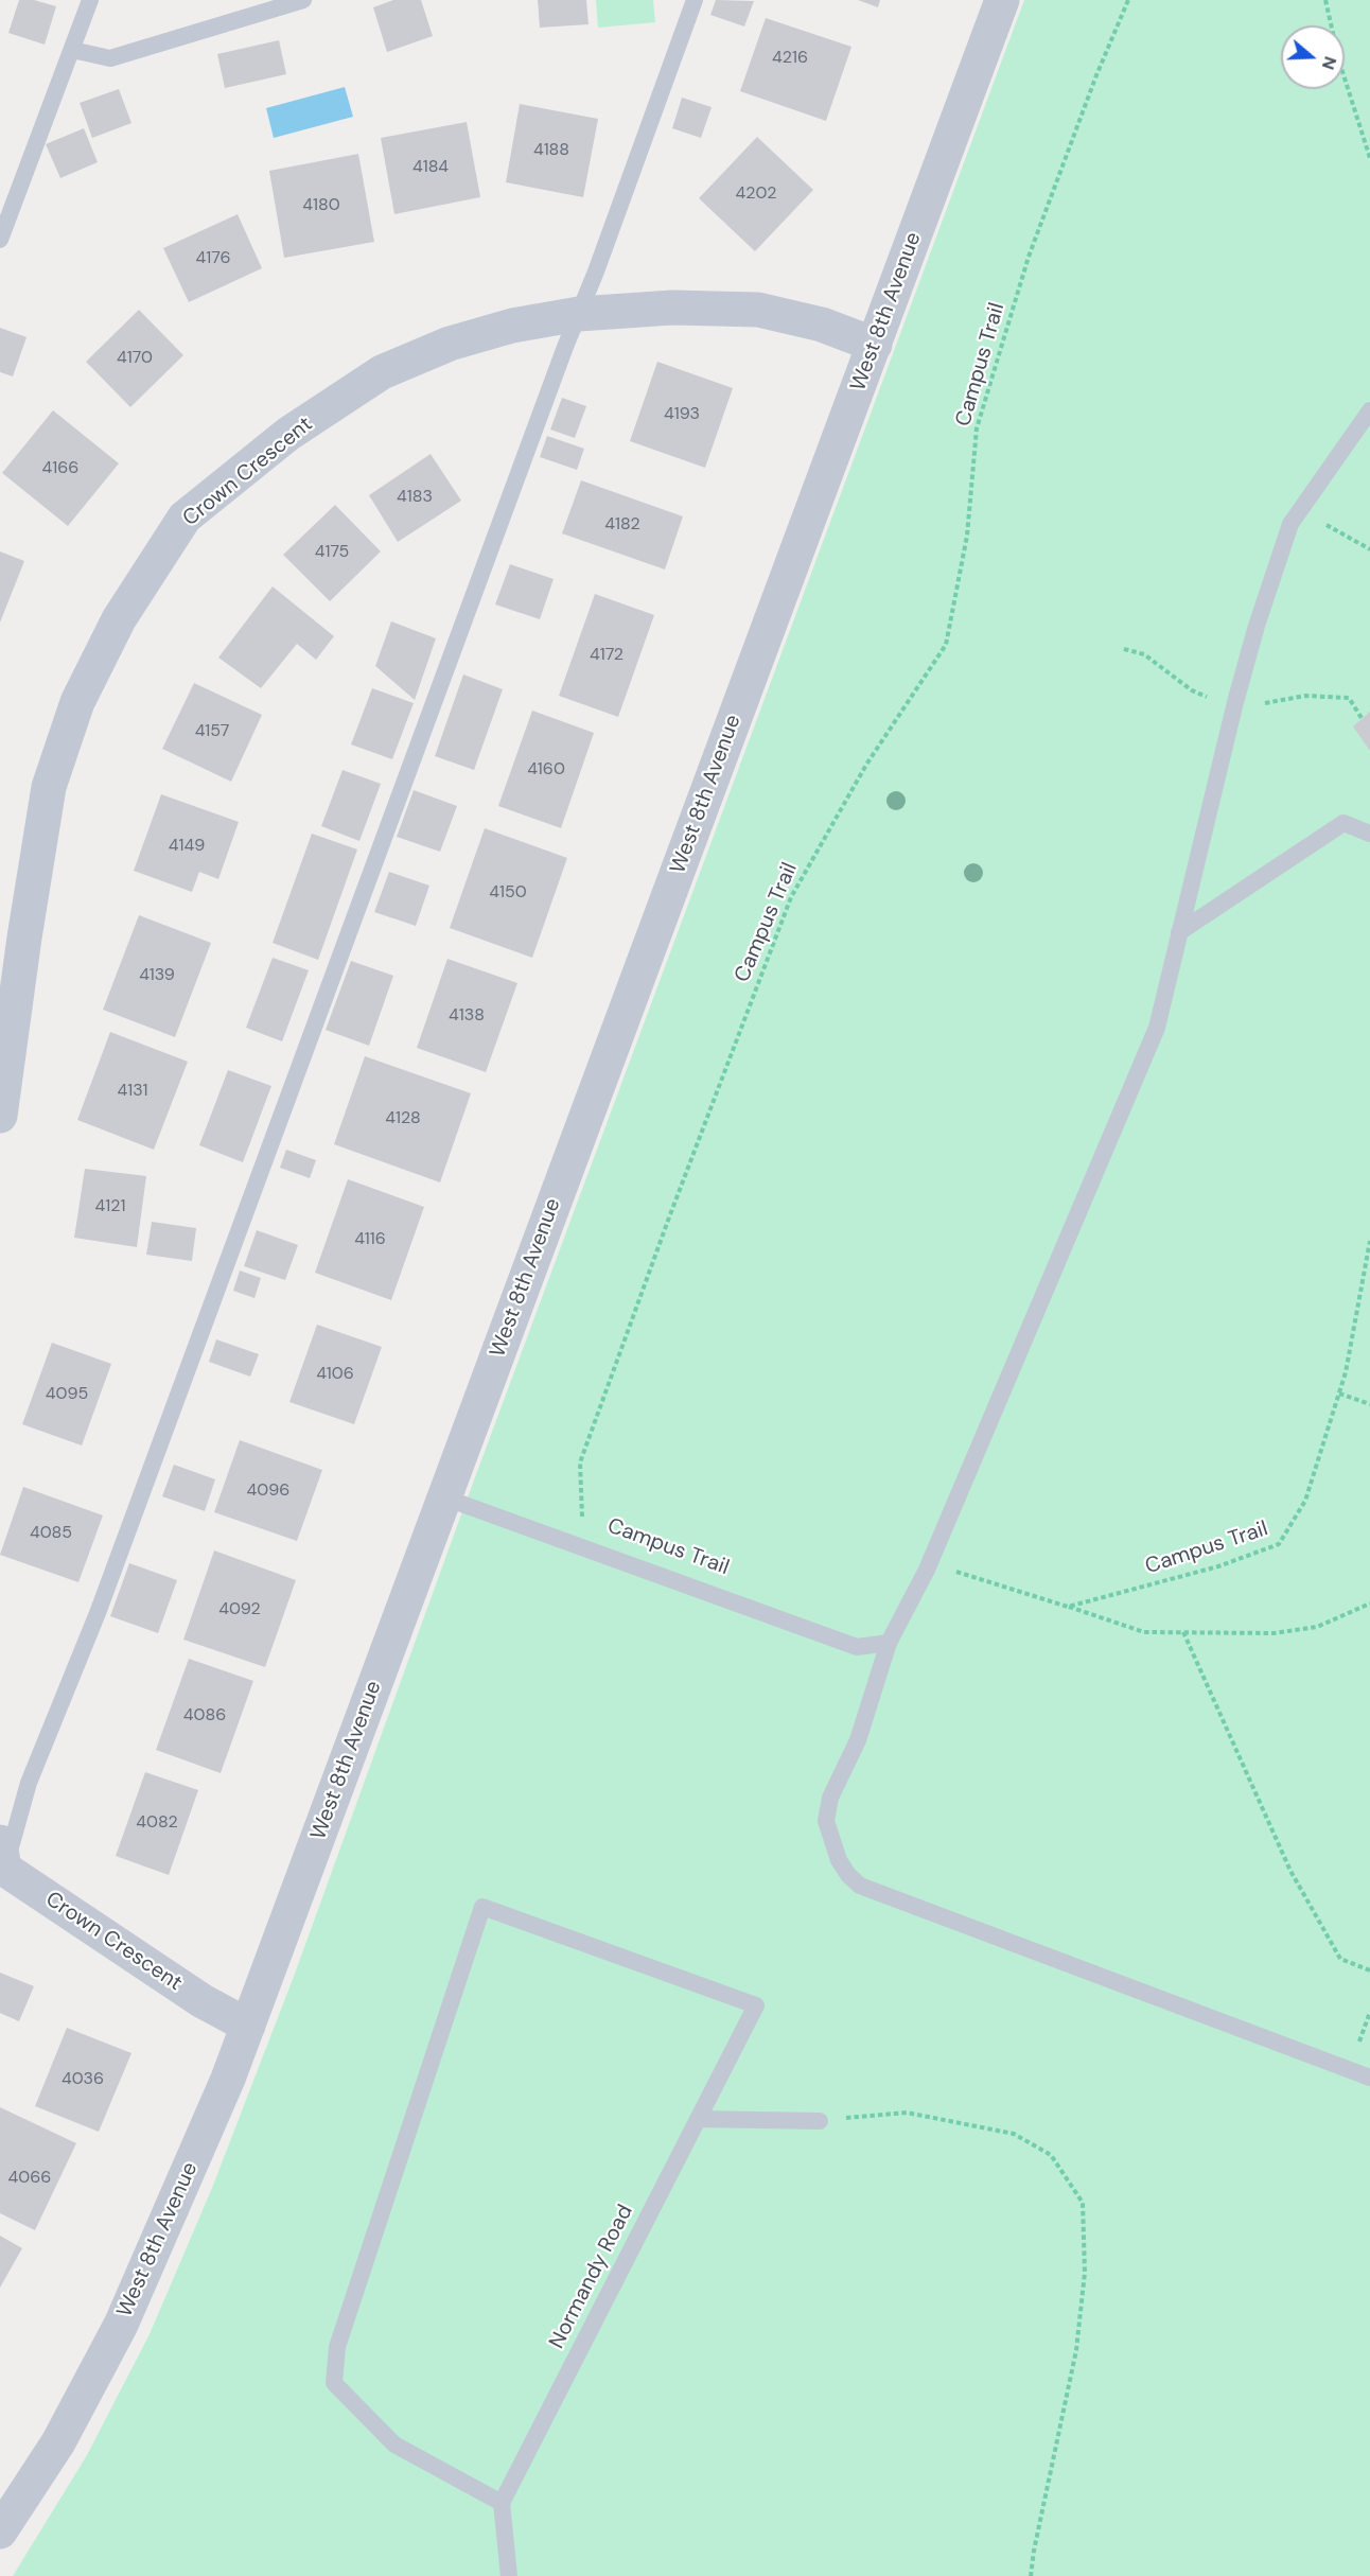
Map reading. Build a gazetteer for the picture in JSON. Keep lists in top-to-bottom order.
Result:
{
  "streets": {
    "street": ["West 8th Avenue", "Crown Crescent"],
    "lane": ["Normandy Road"],
    "path": ["Campus Trail"]
  },
  "crossings": [
    ["West 8th Avenue", "Crown Crescent"]
  ],
  "house_numbers": [
    "4216",
    "4188",
    "4184",
    "4202",
    "4180",
    "4176",
    "4170",
    "4193",
    "4166",
    "4183",
    "4182",
    "4175",
    "4172",
    "4157",
    "4160",
    "4149",
    "4150",
    "4139",
    "4138",
    "4131",
    "4128",
    "4121",
    "4116",
    "4106",
    "4095",
    "4096",
    "4085",
    "4092",
    "4086",
    "4082",
    "4036",
    "4066"
  ],
  "north": "right"
}
